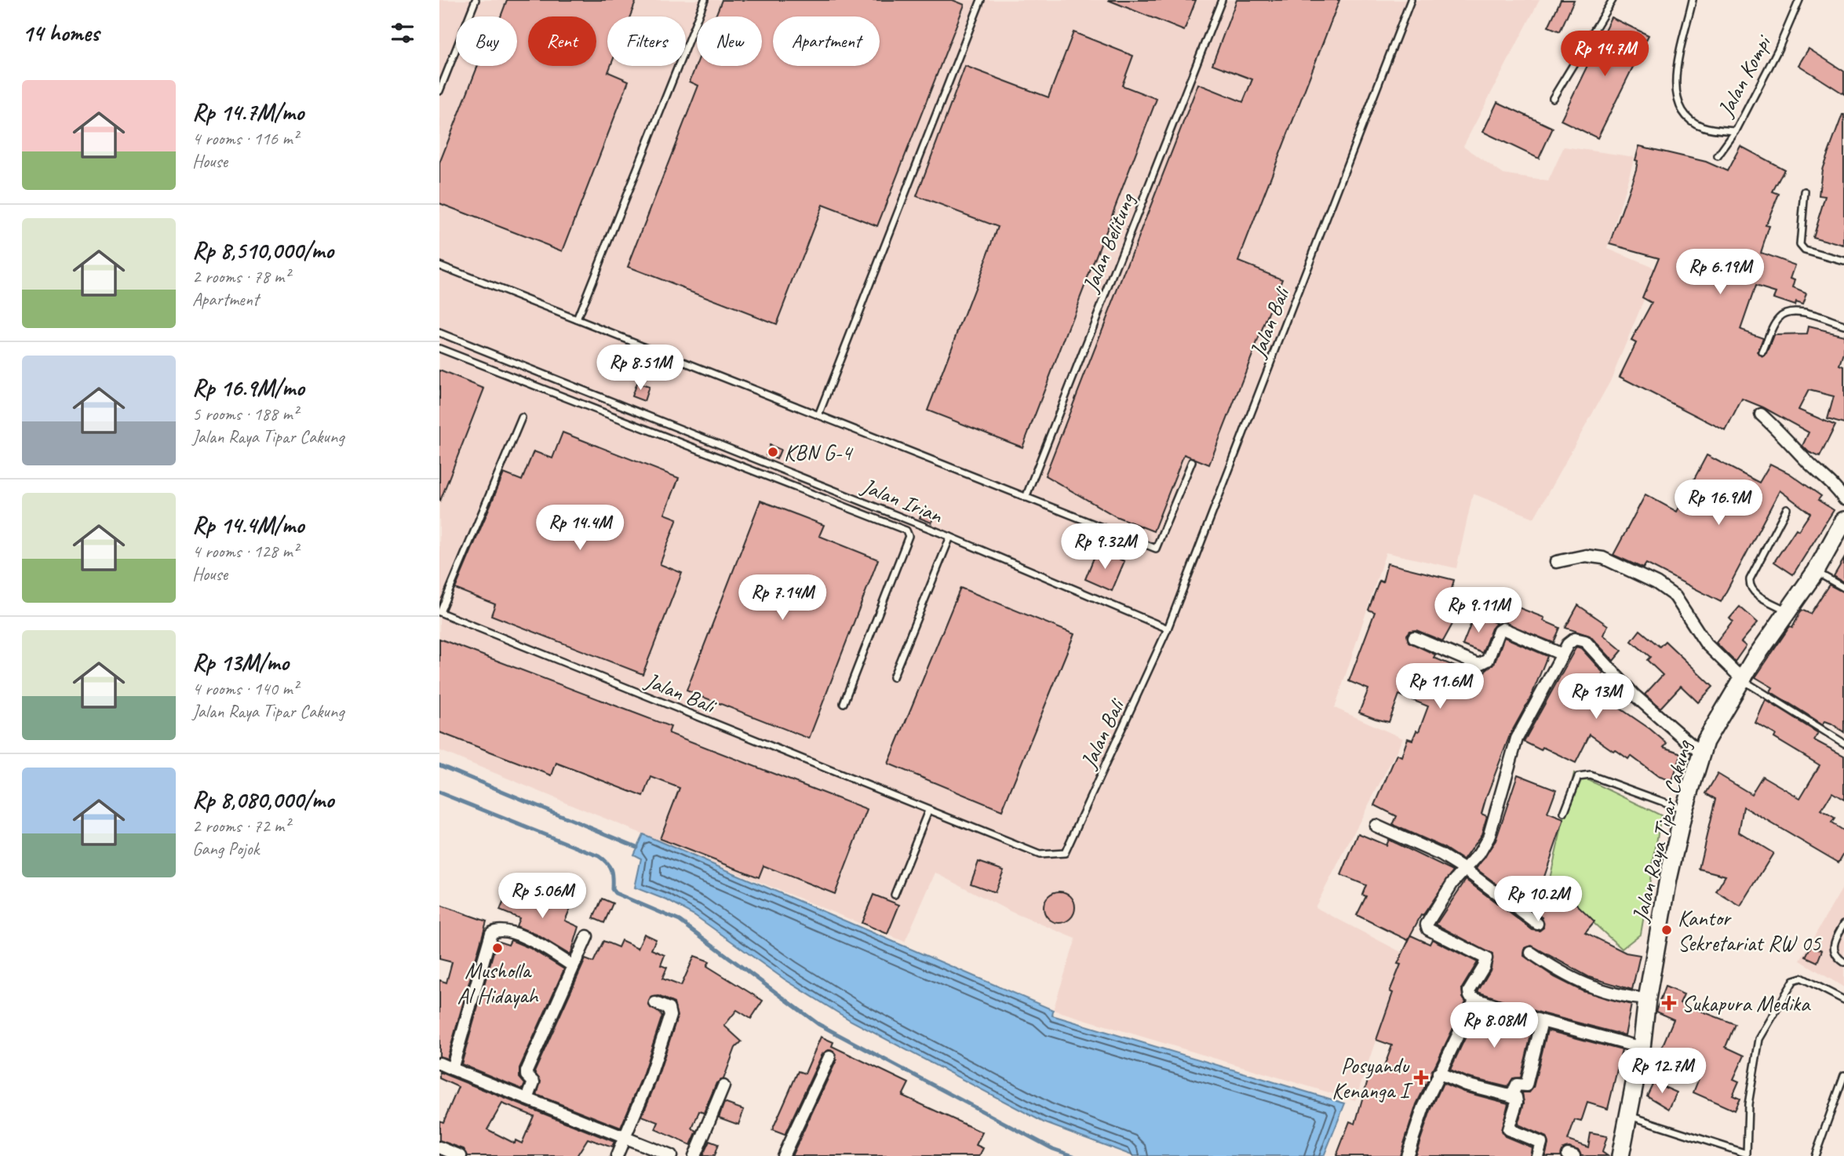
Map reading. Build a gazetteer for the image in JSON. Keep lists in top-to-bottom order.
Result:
{
  "streets": {
    "street": ["Jalan Raya Tipar Cakung"],
    "lane": [
      "Jalan Kompi",
      "Jalan Belitung",
      "Jalan Bali",
      "Jalan Irian"
    ]
  },
  "crossings": [
    ["Jalan Bali", "Jalan Irian"]
  ],
  "places": {
    "other": ["KBN G-4", "Kantor Sekretariat RW 05", "Musholla Al Hidayah"],
    "health": ["Sukapura Medika", "Posyandu Kenanga I"]
  },
  "page": {
    "heading": "14 homes",
    "chip": [
      "Buy",
      "Rent",
      "Filters",
      "New",
      "Apartment"
    ],
    "price": [
      "Rp 14.7M",
      "Rp 6.19M",
      "Rp 8.51M",
      "Rp 16.9M",
      "Rp 14.4M",
      "Rp 9.32M",
      "Rp 7.14M",
      "Rp 9.11M",
      "Rp 11.6M",
      "Rp 13M",
      "Rp 5.06M",
      "Rp 10.2M",
      "Rp 8.08M",
      "Rp 12.7M"
    ],
    "list": [
      {
        "name": "Rp 14.7M/mo",
        "note": "4 rooms · 116 m² · House"
      },
      {
        "name": "Rp 8,510,000/mo",
        "note": "2 rooms · 78 m² · Apartment"
      },
      {
        "name": "Rp 16.9M/mo",
        "note": "5 rooms · 188 m² · Jalan Raya Tipar Cakung"
      },
      {
        "name": "Rp 14.4M/mo",
        "note": "4 rooms · 128 m² · House"
      },
      {
        "name": "Rp 13M/mo",
        "note": "4 rooms · 140 m² · Jalan Raya Tipar Cakung"
      },
      {
        "name": "Rp 8,080,000/mo",
        "note": "2 rooms · 72 m² · Gang Pojok"
      }
    ]
  }
}
